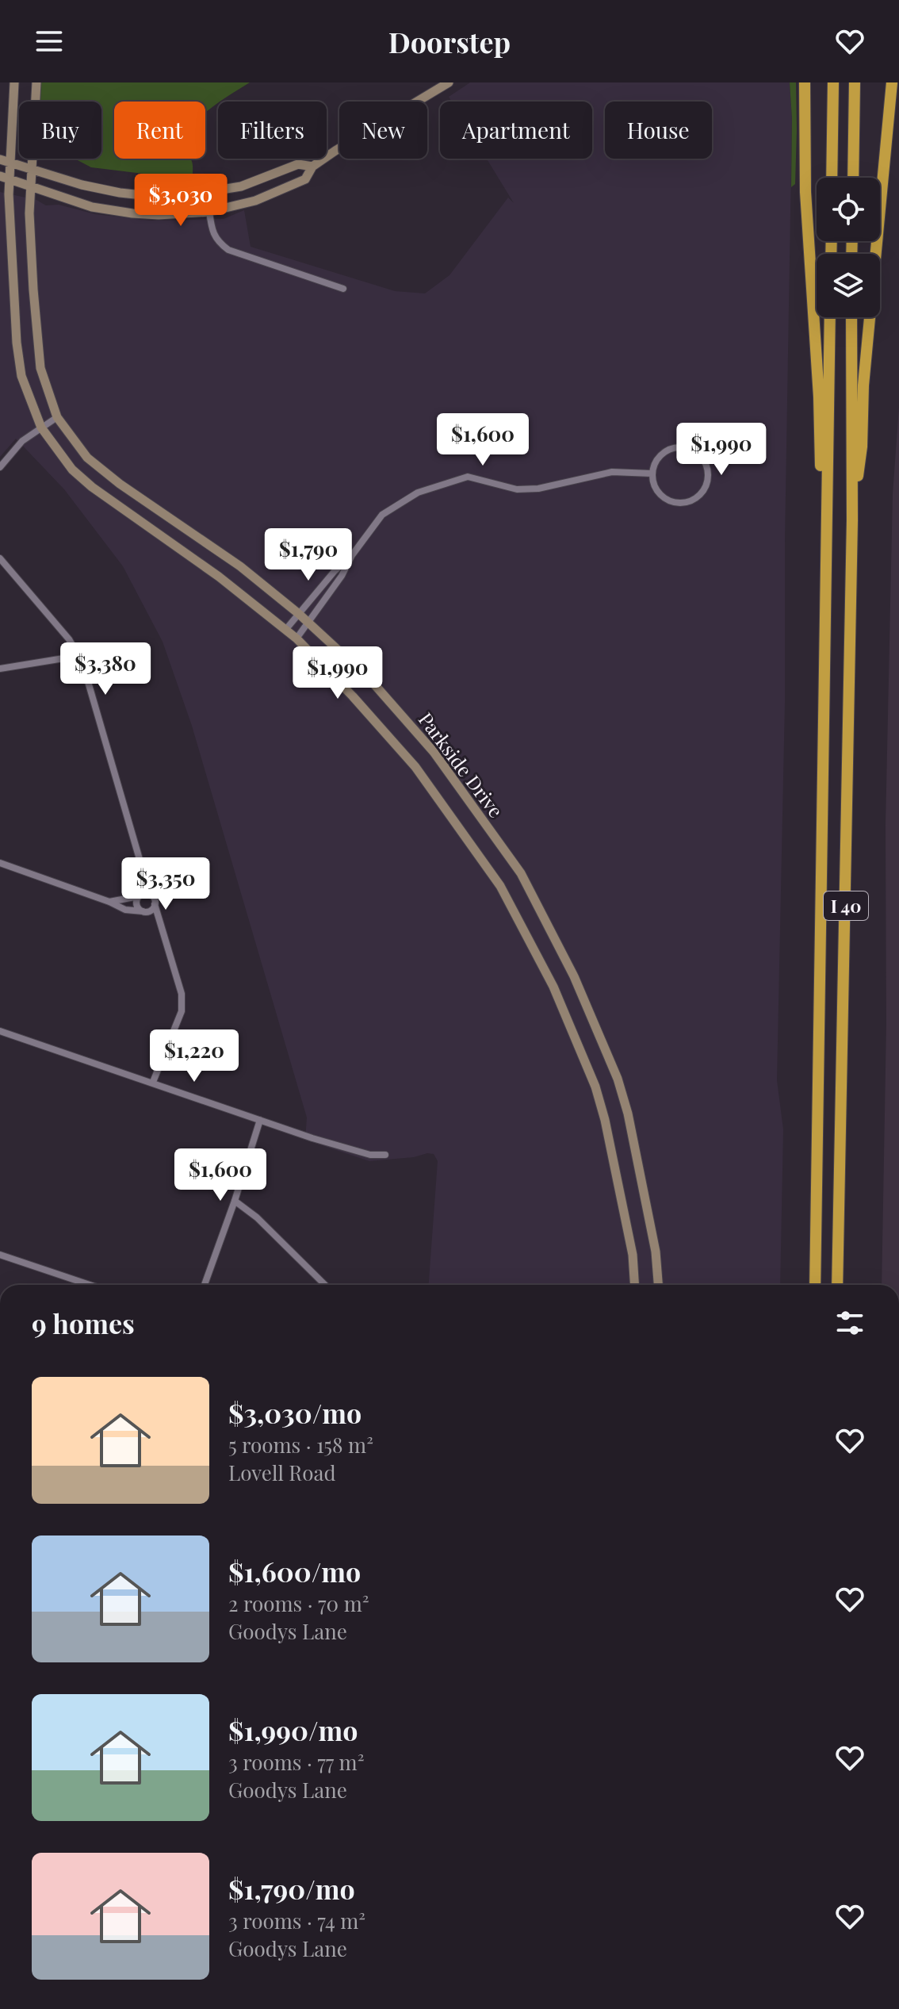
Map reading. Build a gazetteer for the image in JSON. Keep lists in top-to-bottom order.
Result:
{
  "streets": {
    "highway": ["I 40"],
    "street": ["Parkside Drive"]
  },
  "page": {
    "header": "Doorstep",
    "chip": [
      "Buy",
      "Rent",
      "Filters",
      "New",
      "Apartment",
      "House"
    ],
    "price": [
      "$3,030",
      "$1,600",
      "$1,990",
      "$1,790",
      "$3,380",
      "$1,990",
      "$3,350",
      "$1,220",
      "$1,600"
    ],
    "heading": "9 homes",
    "list": [
      {
        "name": "$3,030/mo",
        "note": "5 rooms · 158 m² · Lovell Road"
      },
      {
        "name": "$1,600/mo",
        "note": "2 rooms · 70 m² · Goodys Lane"
      },
      {
        "name": "$1,990/mo",
        "note": "3 rooms · 77 m² · Goodys Lane"
      },
      {
        "name": "$1,790/mo",
        "note": "3 rooms · 74 m² · Goodys Lane"
      }
    ]
  }
}
